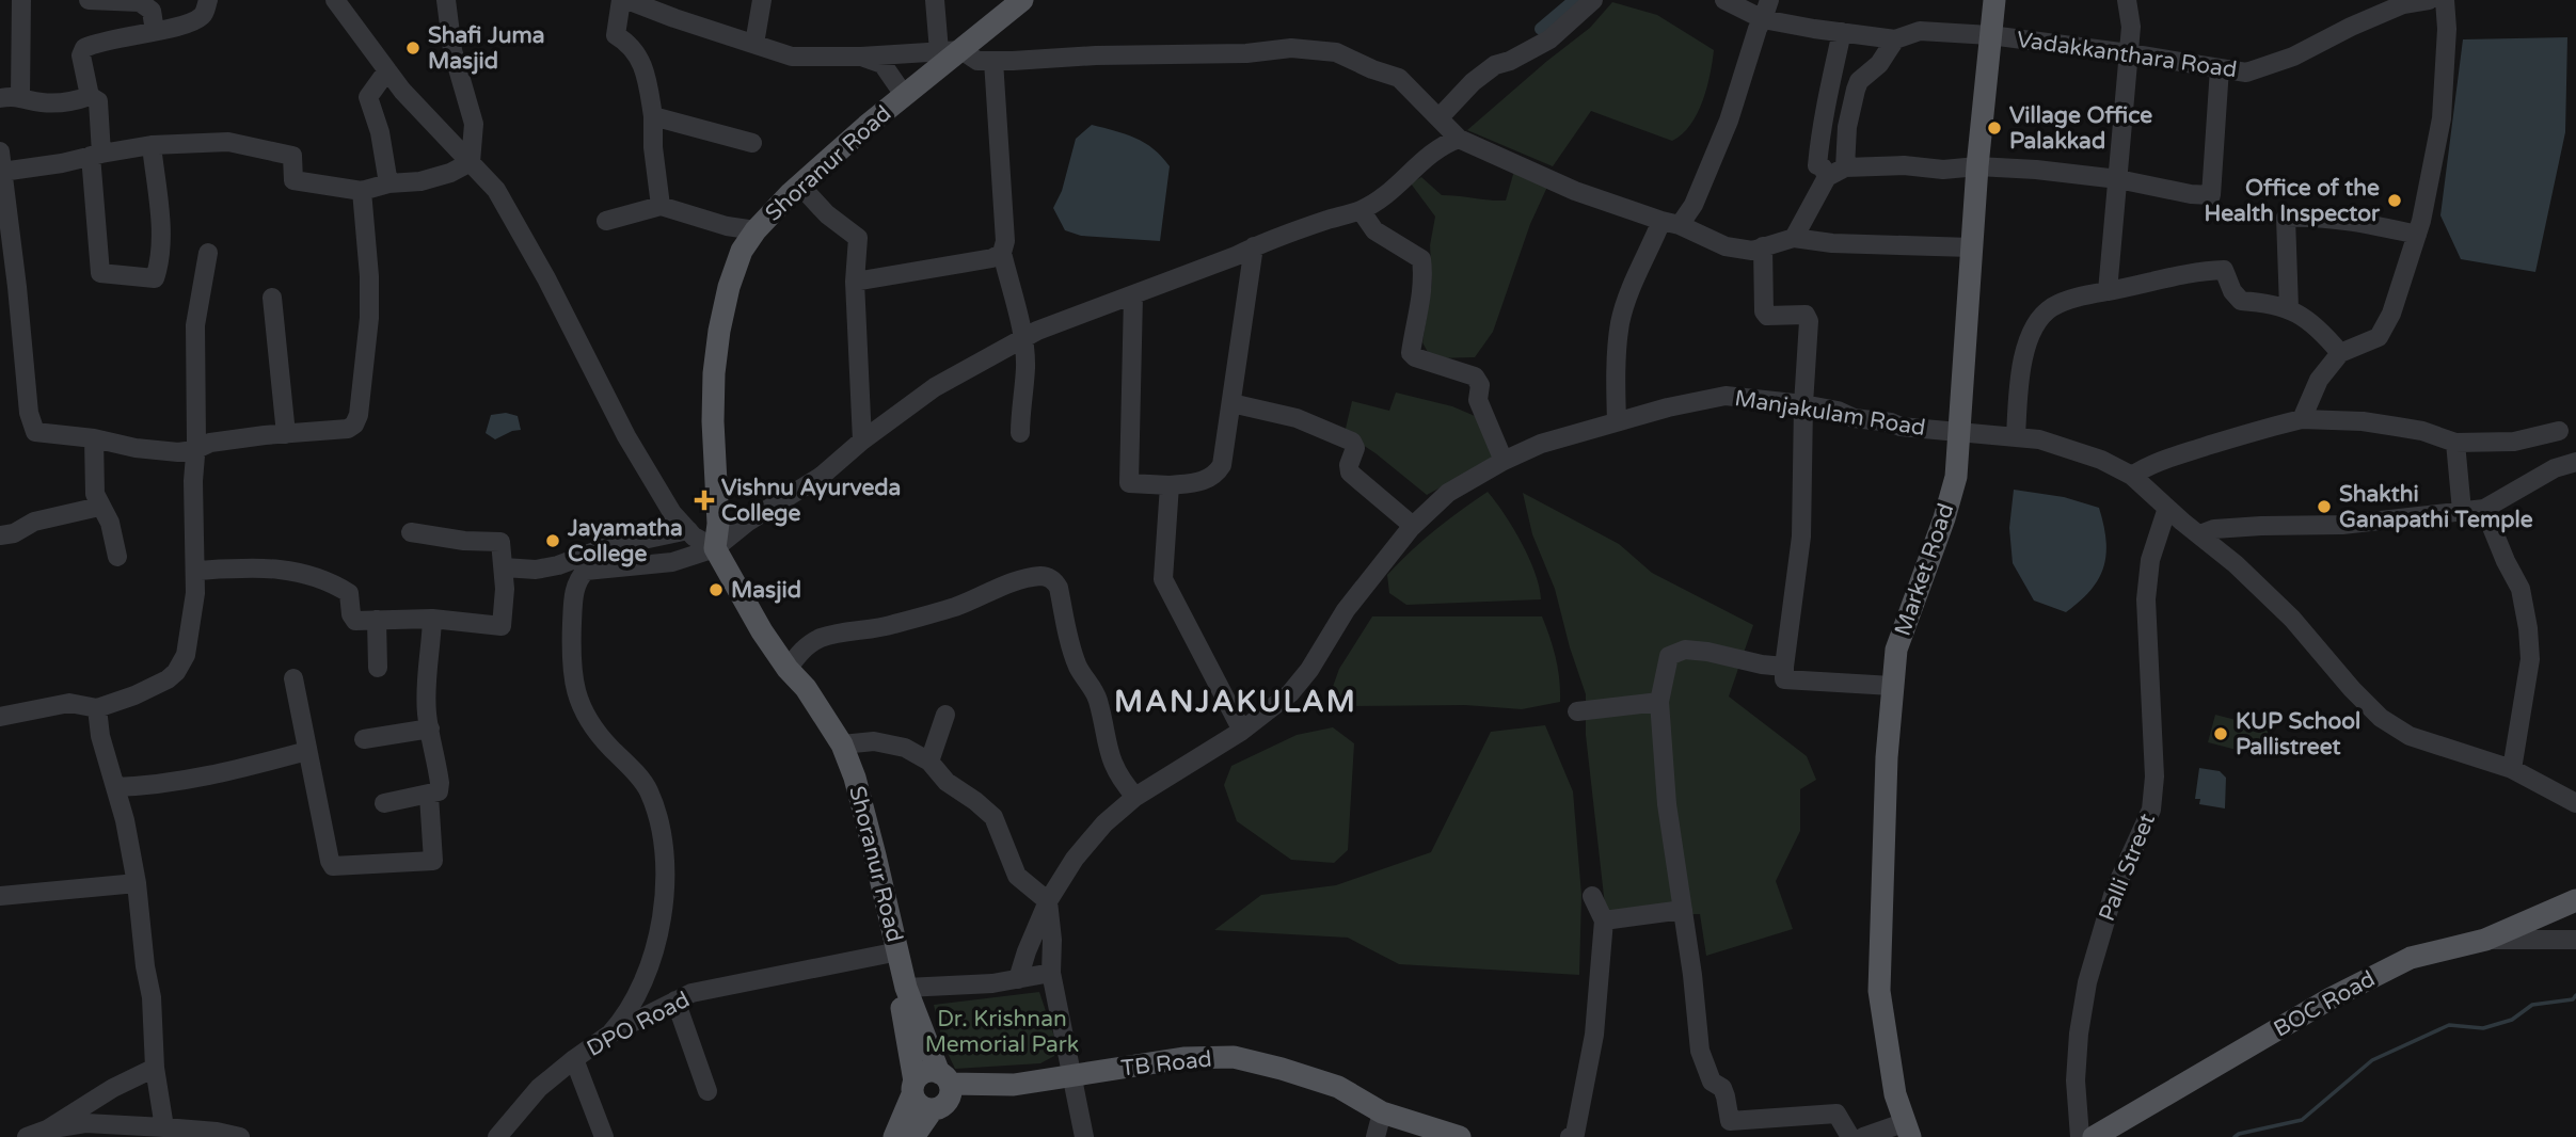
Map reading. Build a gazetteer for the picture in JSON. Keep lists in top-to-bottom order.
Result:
{
  "streets": {
    "main road": [
      "Shoranur Road",
      "Market Road",
      "BOC Road",
      "TB Road"
    ],
    "street": [
      "Vadakkanthara Road",
      "Manjakulam Road",
      "Palli Street",
      "DPO Road"
    ]
  },
  "crossings": [
    ["Vadakkanthara Road", "Market Road"],
    ["Shoranur Road", "DPO Road"],
    ["Shoranur Road", "TB Road"],
    ["Manjakulam Road", "Market Road"],
    ["Manjakulam Road", "Palli Street"]
  ],
  "districts": ["MANJAKULAM"],
  "parks": ["Dr. Krishnan Memorial Park"],
  "places": {
    "other": [
      "Shafi Juma Masjid",
      "Village Office Palakkad",
      "Office of the Health Inspector",
      "Shakthi Ganapathi Temple",
      "Jayamatha College",
      "Masjid",
      "KUP School Pallistreet"
    ],
    "health": ["Vishnu Ayurveda College"]
  }
}
